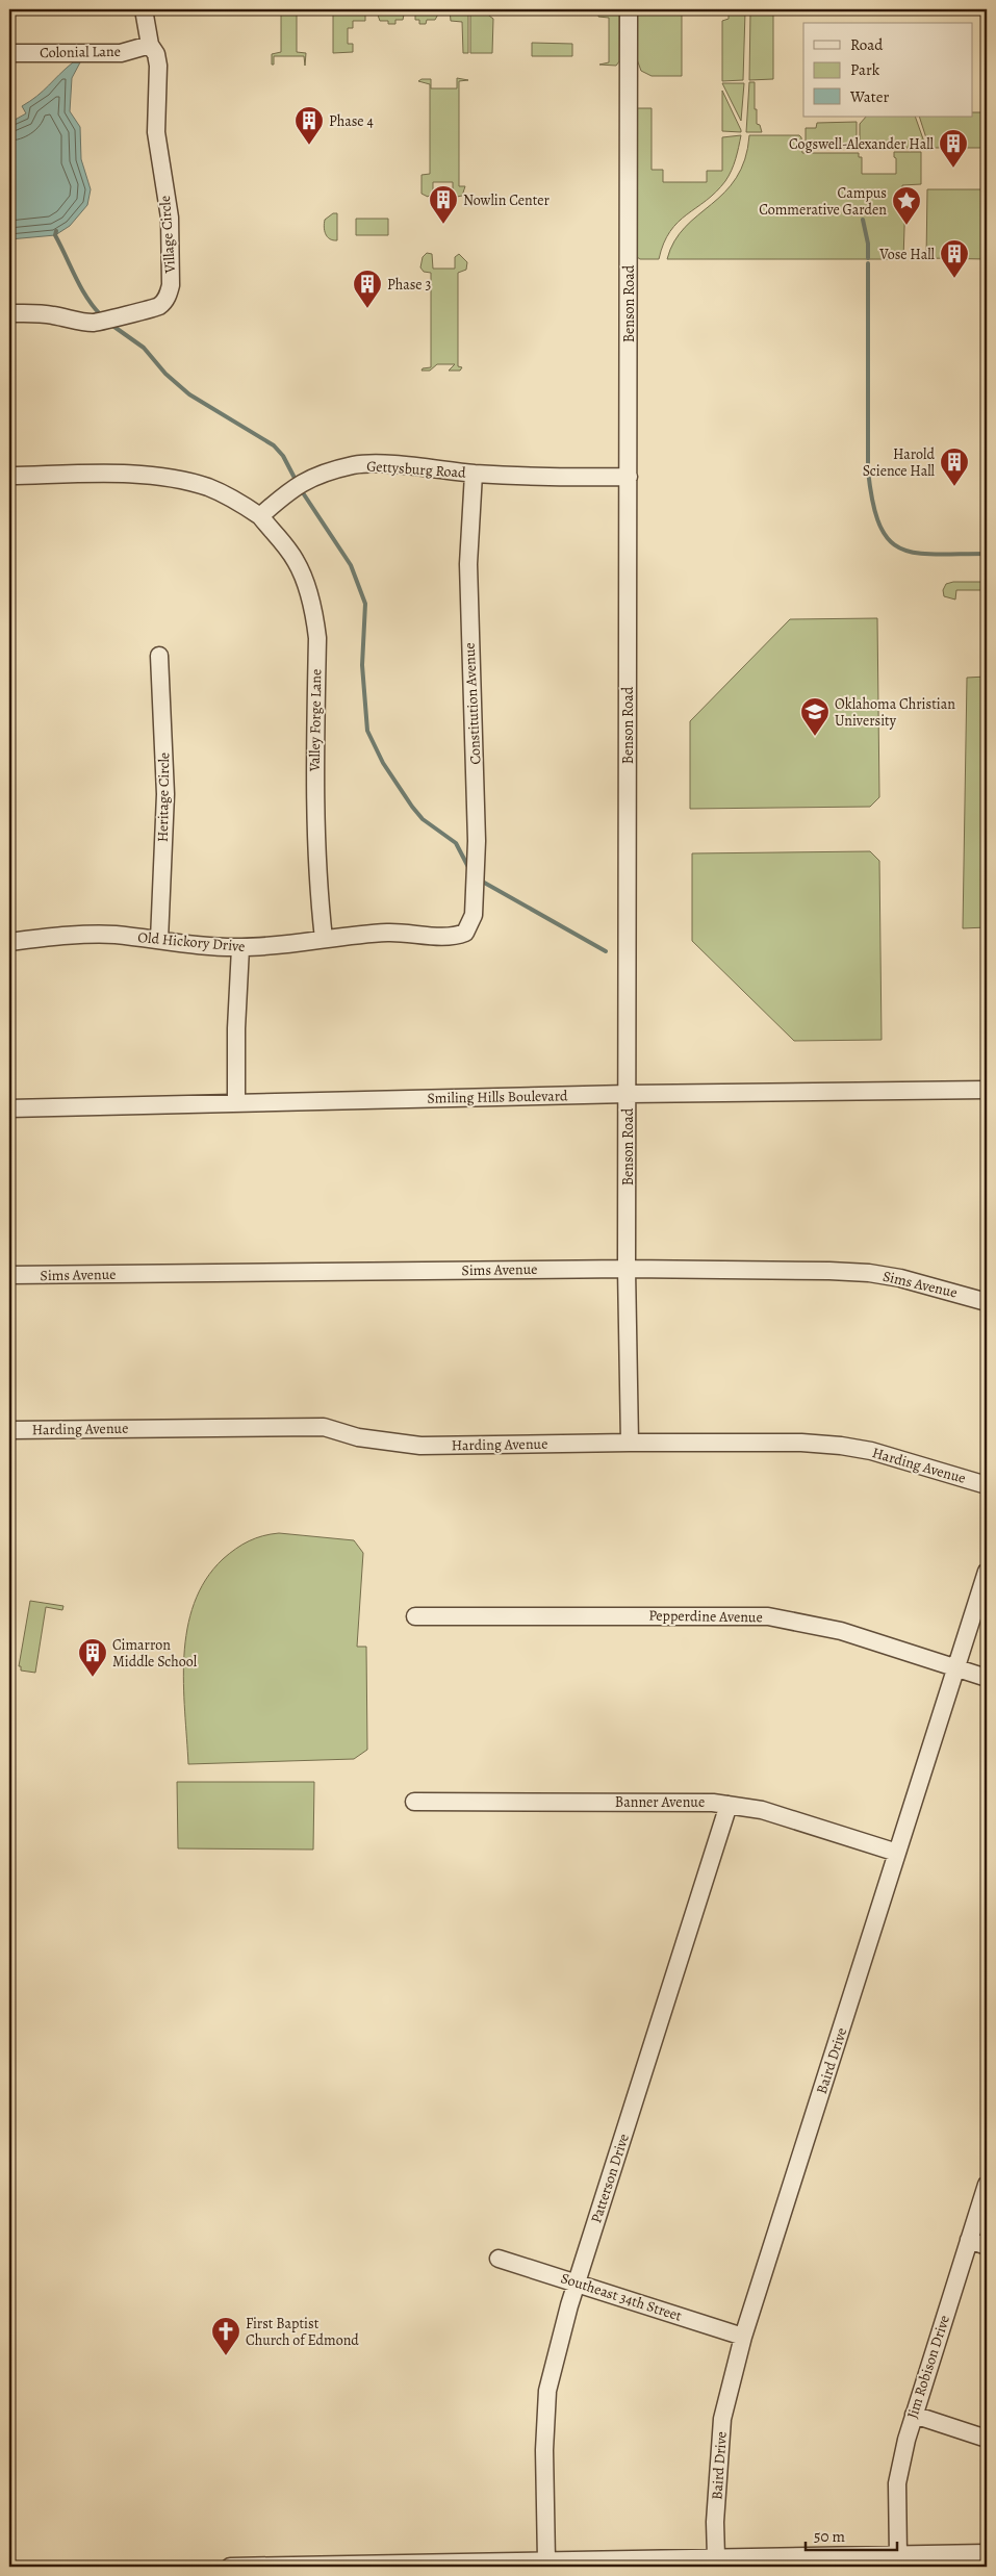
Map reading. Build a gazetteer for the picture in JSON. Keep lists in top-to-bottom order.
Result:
{
  "streets": {
    "street": [
      "Colonial Lane",
      "Village Circle",
      "Benson Road",
      "Gettysburg Road",
      "Constitution Avenue",
      "Valley Forge Lane",
      "Heritage Circle",
      "Old Hickory Drive",
      "Smiling Hills Boulevard",
      "Sims Avenue",
      "Harding Avenue",
      "Pepperdine Avenue",
      "Banner Avenue",
      "Baird Drive",
      "Patterson Drive",
      "Southeast 34th Street",
      "Jim Robison Drive"
    ]
  },
  "crossings": [
    ["Colonial Lane", "Village Circle"],
    ["Benson Road", "Gettysburg Road"],
    ["Benson Road", "Smiling Hills Boulevard"],
    ["Benson Road", "Sims Avenue"],
    ["Benson Road", "Harding Avenue"],
    ["Gettysburg Road", "Constitution Avenue"],
    ["Gettysburg Road", "Valley Forge Lane"],
    ["Constitution Avenue", "Old Hickory Drive"],
    ["Valley Forge Lane", "Old Hickory Drive"],
    ["Heritage Circle", "Old Hickory Drive"],
    ["Pepperdine Avenue", "Baird Drive"],
    ["Banner Avenue", "Baird Drive"],
    ["Banner Avenue", "Patterson Drive"],
    ["Baird Drive", "Southeast 34th Street"],
    ["Patterson Drive", "Southeast 34th Street"]
  ],
  "places": {
    "building": [
      "Phase 4",
      "Cogswell-Alexander Hall",
      "Nowlin Center",
      "Vose Hall",
      "Phase 3",
      "Harold Science Hall",
      "Cimarron Middle School"
    ],
    "place": ["Campus Commerative Garden"],
    "school or university": ["Oklahoma Christian University"],
    "church": ["First Baptist Church of Edmond"]
  },
  "legend": ["Road", "Park", "Water"],
  "scale_bar": "50 m"
}
